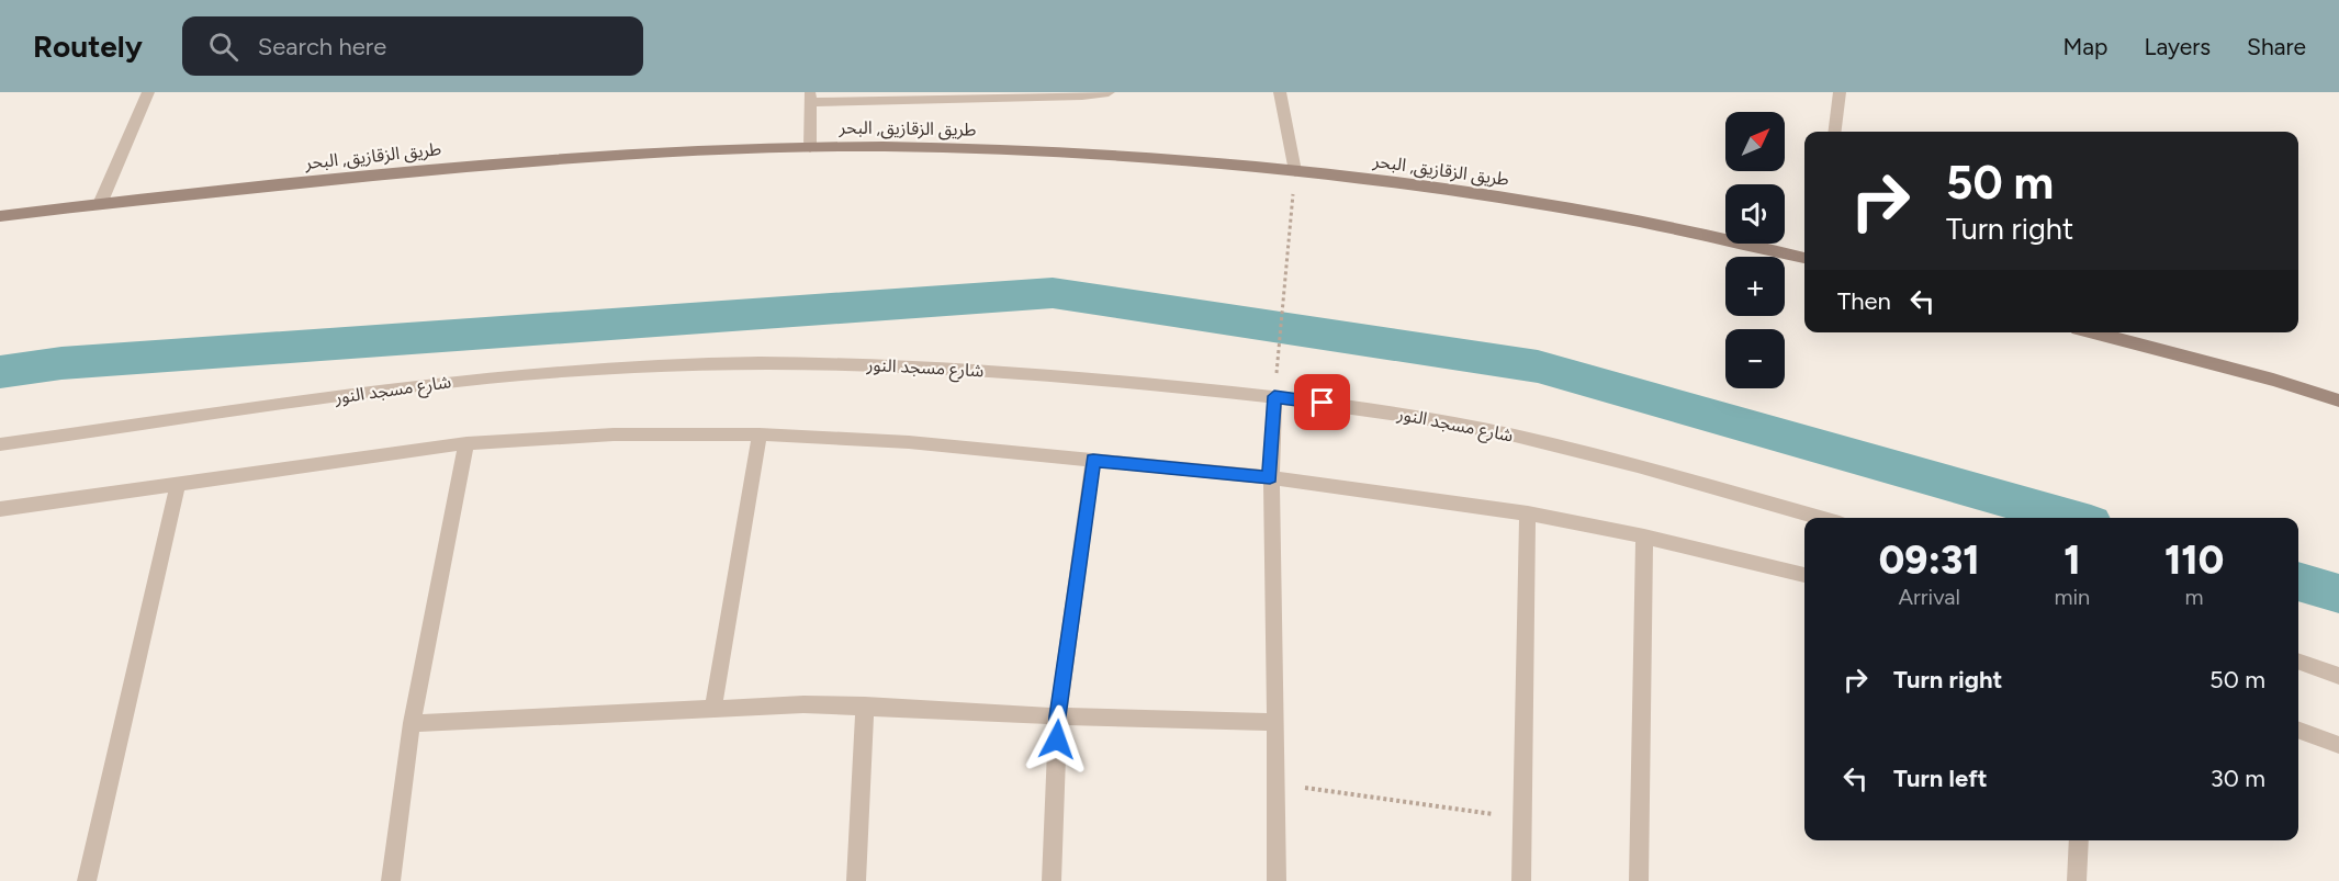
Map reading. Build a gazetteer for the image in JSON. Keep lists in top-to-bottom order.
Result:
{
  "streets": {
    "main road": ["طريق الزقازيق, البحر"],
    "street": ["شارع مسجد النور"]
  },
  "north": "top right",
  "page": {
    "header": "Routely",
    "search": "Search here",
    "nav": ["Map", "Layers", "Share"],
    "map_buttons": ["+", "−"],
    "turn": ["50 m", "Turn right"],
    "then": "Then",
    "eta": [
      "09:31",
      "Arrival",
      "1",
      "min",
      "110",
      "m"
    ],
    "list": [
      {
        "name": "Turn right",
        "value": "50 m"
      },
      {
        "name": "Turn left",
        "value": "30 m"
      }
    ]
  }
}
